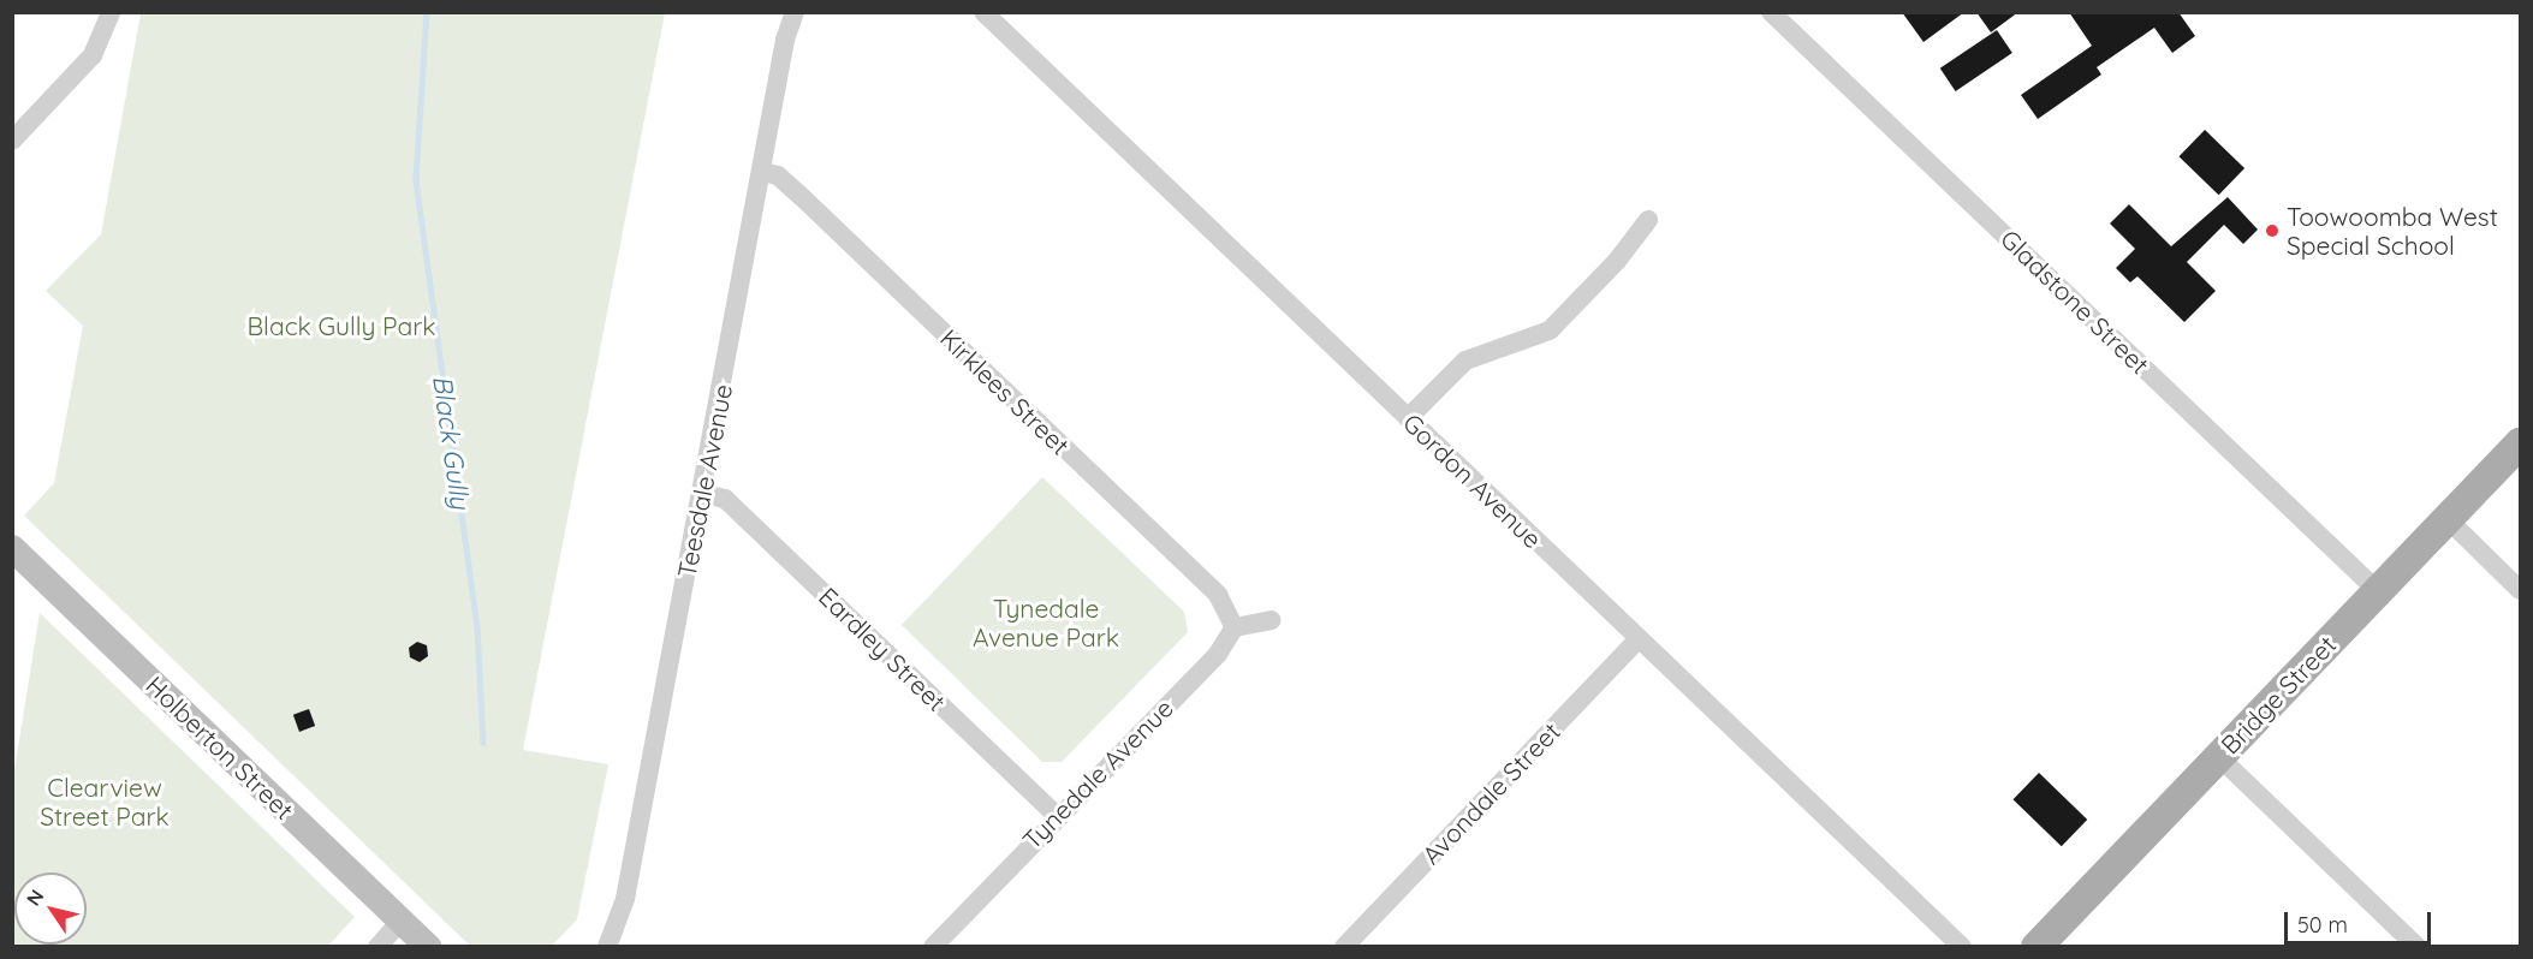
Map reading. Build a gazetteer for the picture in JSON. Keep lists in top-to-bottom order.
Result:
{
  "streets": {
    "main road": ["Bridge Street", "Holberton Street"],
    "street": [
      "Gladstone Street",
      "Kirklees Street",
      "Teesdale Avenue",
      "Gordon Avenue",
      "Eardley Street",
      "Tynedale Avenue",
      "Avondale Street"
    ]
  },
  "crossings": [
    ["Gladstone Street", "Bridge Street"],
    ["Kirklees Street", "Teesdale Avenue"],
    ["Kirklees Street", "Tynedale Avenue"],
    ["Teesdale Avenue", "Eardley Street"],
    ["Gordon Avenue", "Avondale Street"],
    ["Eardley Street", "Tynedale Avenue"]
  ],
  "water": ["Black Gully"],
  "parks": ["Black Gully Park", "Tynedale Avenue Park", "Clearview Street Park"],
  "places": ["Toowoomba West Special School"],
  "scale_bar": "50 m",
  "north": "top left"
}
